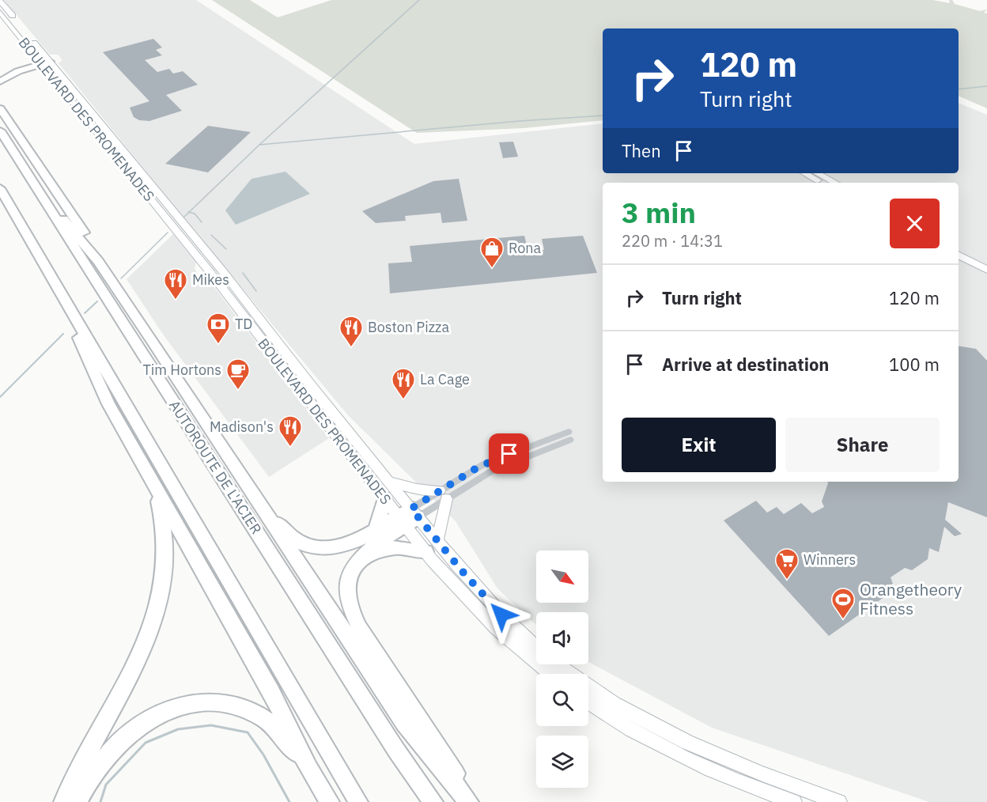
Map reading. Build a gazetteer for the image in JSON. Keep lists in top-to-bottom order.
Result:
{
  "streets": {
    "highway": ["AUTOROUTE DE L'ACIER"],
    "street": ["BOULEVARD DES PROMENADES"]
  },
  "places": {
    "shop": ["Rona"],
    "restaurant": [
      "Mikes",
      "Boston Pizza",
      "La Cage",
      "Madison's"
    ],
    "bank": ["TD"],
    "cafe": ["Tim Hortons"],
    "supermarket": ["Winners"],
    "sports": ["Orangetheory Fitness"]
  },
  "north": "bottom right",
  "page": {
    "turn": ["120 m", "Turn right"],
    "then": "Then",
    "heading": ["3 min", "220 m · 14:31"],
    "list": [
      {
        "name": "Turn right",
        "value": "120 m"
      },
      {
        "name": "Arrive at destination",
        "value": "100 m"
      }
    ],
    "buttons": ["Exit", "Share"]
  }
}
